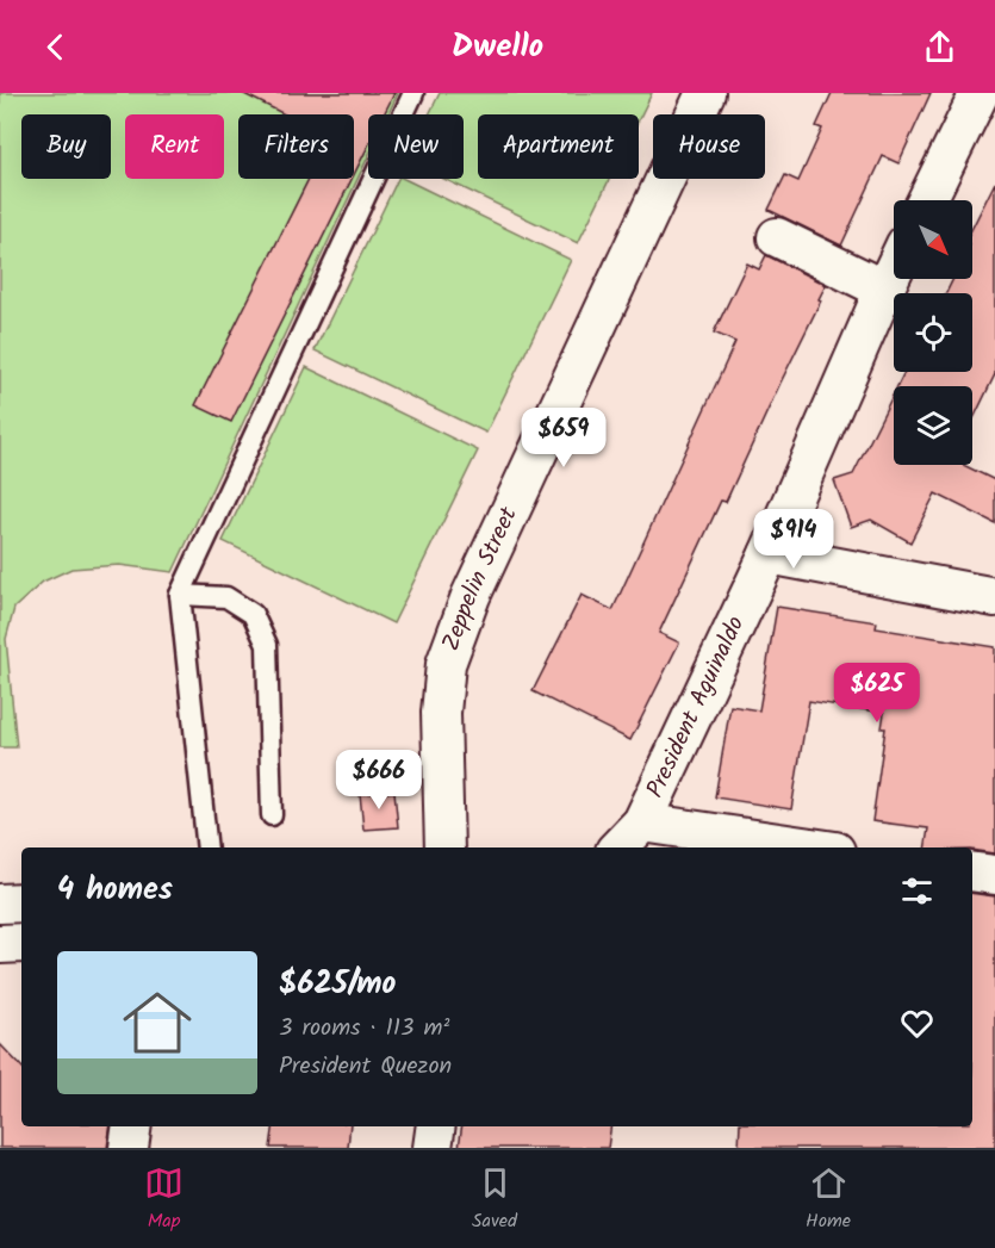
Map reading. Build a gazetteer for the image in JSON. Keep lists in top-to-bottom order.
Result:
{
  "streets": {
    "street": ["Zeppelin Street", "President Aguinaldo"]
  },
  "north": "bottom right",
  "page": {
    "header": "Dwello",
    "chip": [
      "Buy",
      "Rent",
      "Filters",
      "New",
      "Apartment",
      "House"
    ],
    "price": [
      "$659",
      "$914",
      "$625",
      "$666"
    ],
    "heading": "4 homes",
    "list": [
      {
        "name": "$625/mo",
        "note": "3 rooms · 113 m² · President Quezon"
      }
    ],
    "tabs": ["Map", "Saved", "Home"]
  }
}
